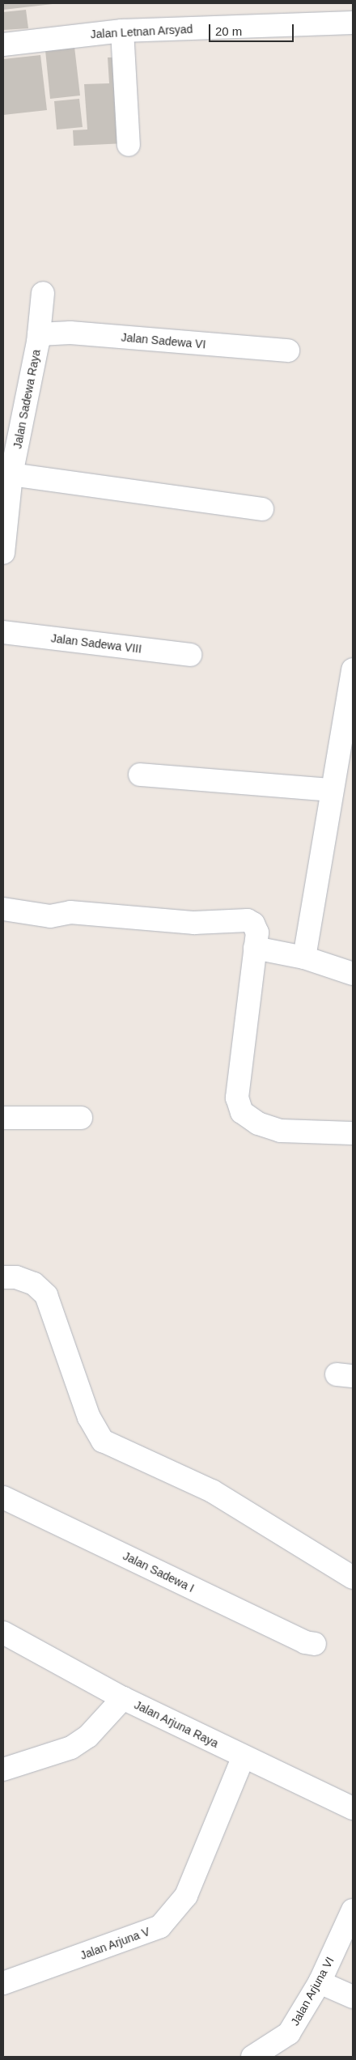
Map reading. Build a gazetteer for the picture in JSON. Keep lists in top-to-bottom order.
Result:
{
  "streets": {
    "street": [
      "Jalan Letnan Arsyad",
      "Jalan Sadewa VI",
      "Jalan Sadewa Raya",
      "Jalan Sadewa VIII",
      "Jalan Sadewa I",
      "Jalan Arjuna Raya",
      "Jalan Arjuna V",
      "Jalan Arjuna VI"
    ]
  },
  "crossings": [
    ["Jalan Sadewa VI", "Jalan Sadewa Raya"],
    ["Jalan Arjuna Raya", "Jalan Arjuna V"]
  ],
  "scale_bar": "20 m"
}
